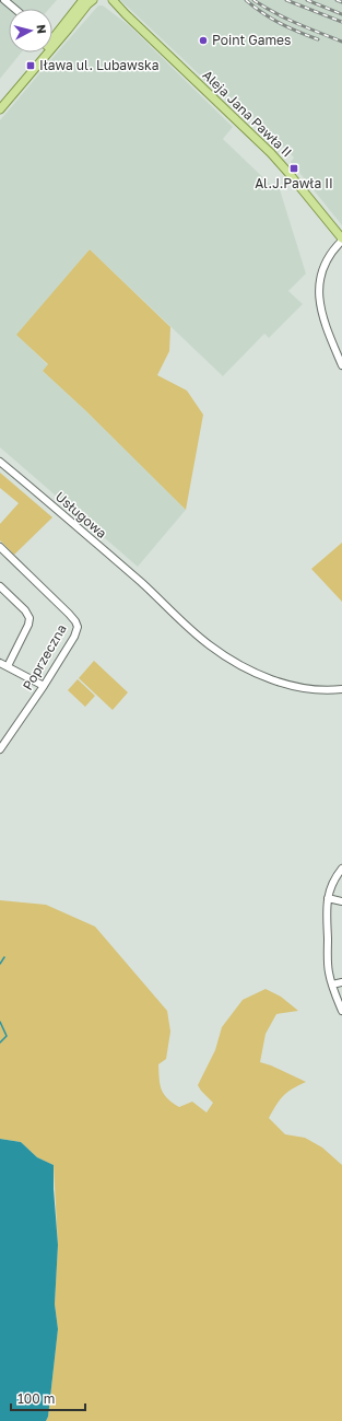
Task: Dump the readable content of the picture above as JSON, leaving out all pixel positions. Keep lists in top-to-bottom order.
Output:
{
  "streets": {
    "main road": ["Aleja Jana Pawła II"],
    "street": ["Usługowa", "Poprzeczna"]
  },
  "places": {
    "other": ["Point Games"],
    "transit": ["Iława ul. Lubawska", "Al.J.Pawła II"]
  },
  "scale_bar": "100 m",
  "north": "right"
}
